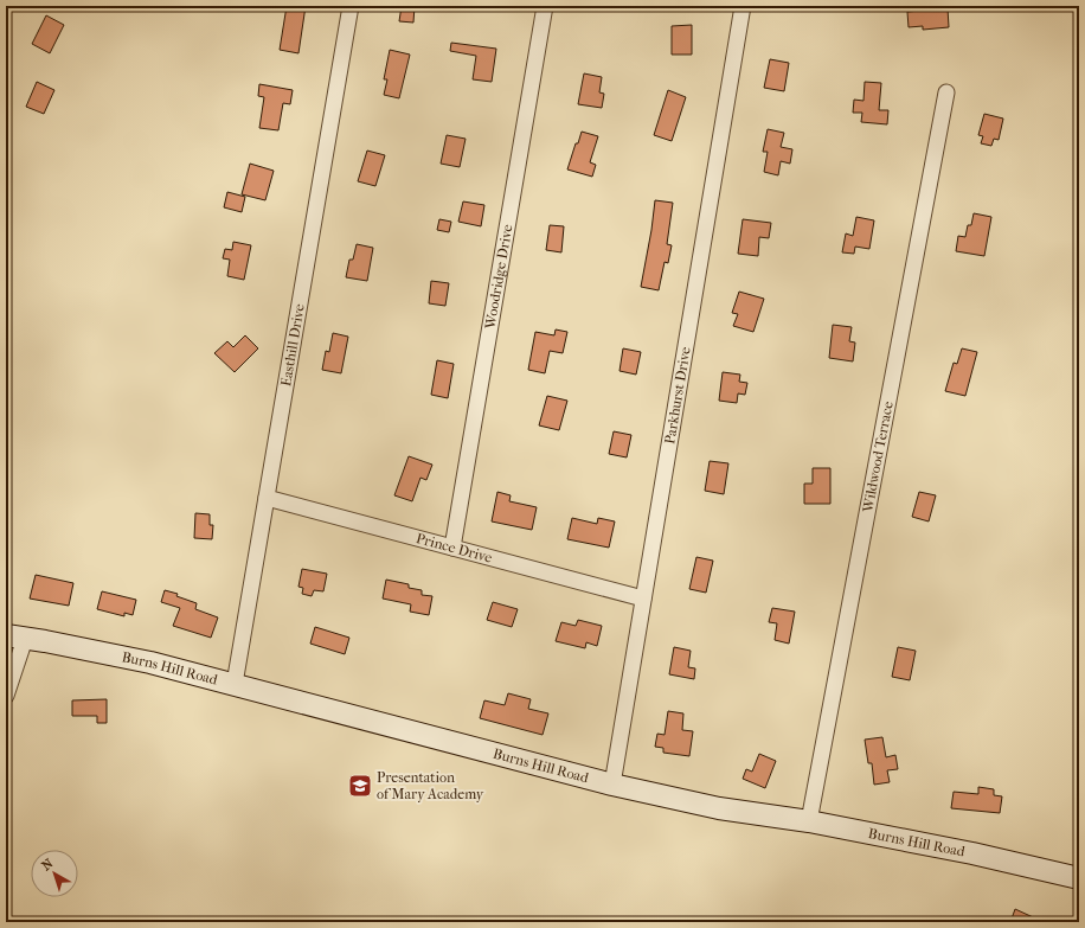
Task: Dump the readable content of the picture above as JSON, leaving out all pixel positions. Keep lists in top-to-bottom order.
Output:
{
  "streets": {
    "street": [
      "Woodridge Drive",
      "Easthill Drive",
      "Parkhurst Drive",
      "Wildwood Terrace",
      "Prince Drive",
      "Burns Hill Road"
    ]
  },
  "crossings": [
    ["Woodridge Drive", "Prince Drive"],
    ["Easthill Drive", "Prince Drive"],
    ["Easthill Drive", "Burns Hill Road"],
    ["Parkhurst Drive", "Prince Drive"],
    ["Parkhurst Drive", "Burns Hill Road"],
    ["Wildwood Terrace", "Burns Hill Road"]
  ],
  "places": {
    "school or university": ["Presentation of Mary Academy"]
  },
  "north": "top left"
}
